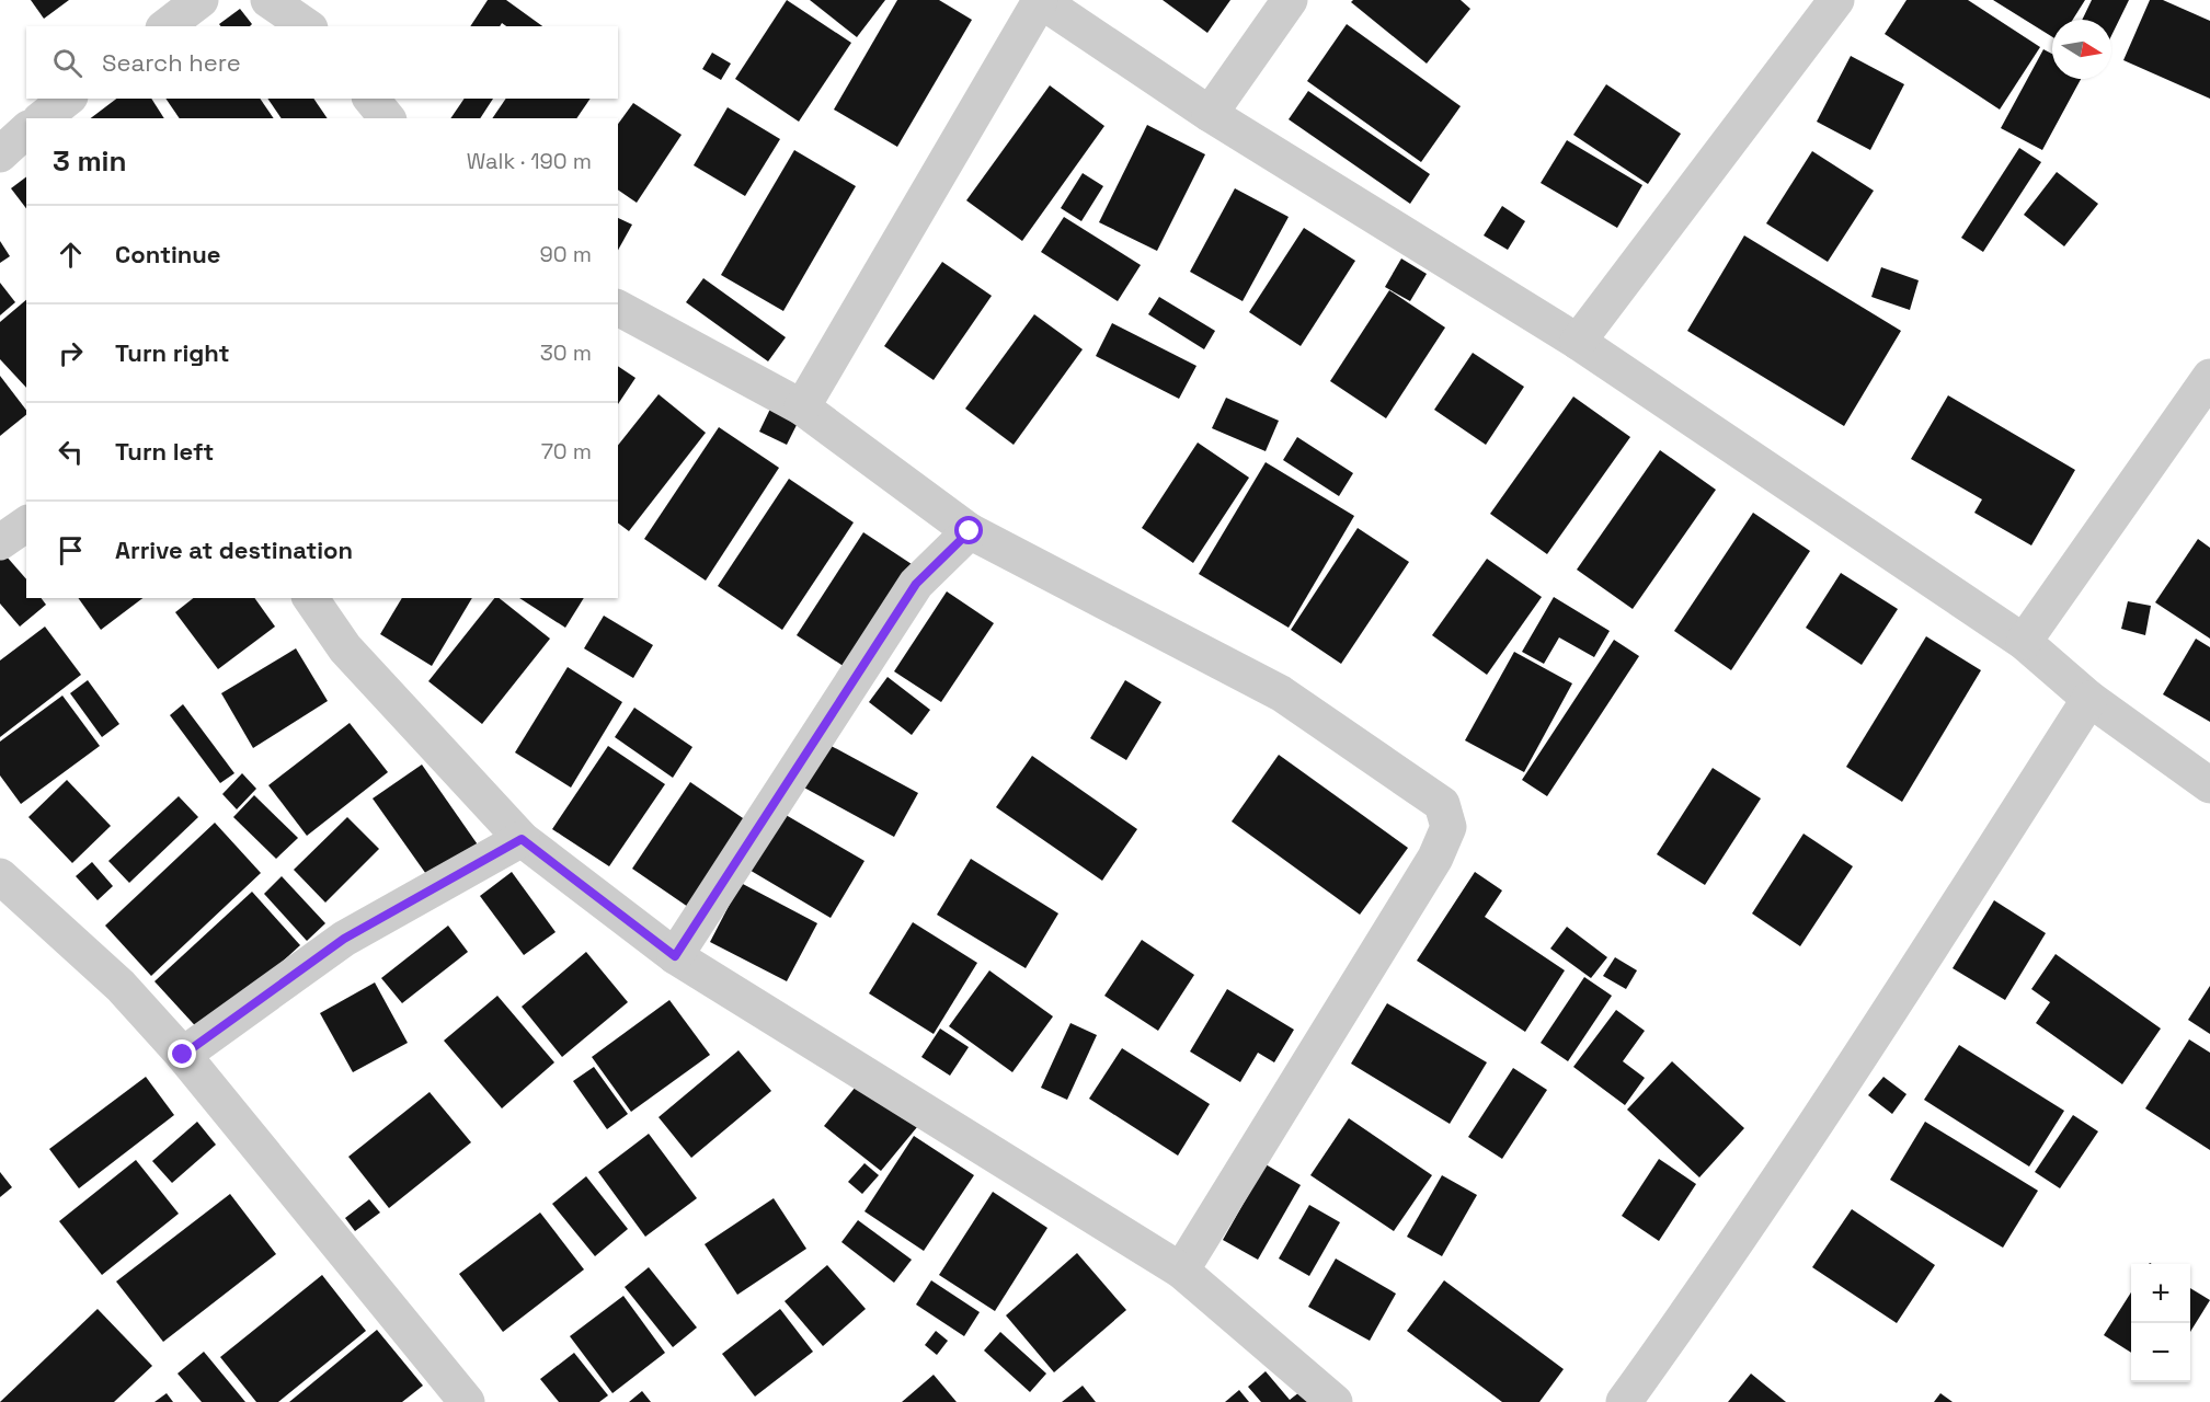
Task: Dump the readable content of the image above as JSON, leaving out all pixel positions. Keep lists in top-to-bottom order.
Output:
{
  "north": "right",
  "page": {
    "search": "Search here",
    "heading": ["3 min", "Walk · 190 m"],
    "list": [
      ["Continue", "90 m"],
      ["Turn right", "30 m"],
      ["Turn left", "70 m"],
      "Arrive at destination"
    ],
    "map_buttons": ["+", "−"]
  }
}
